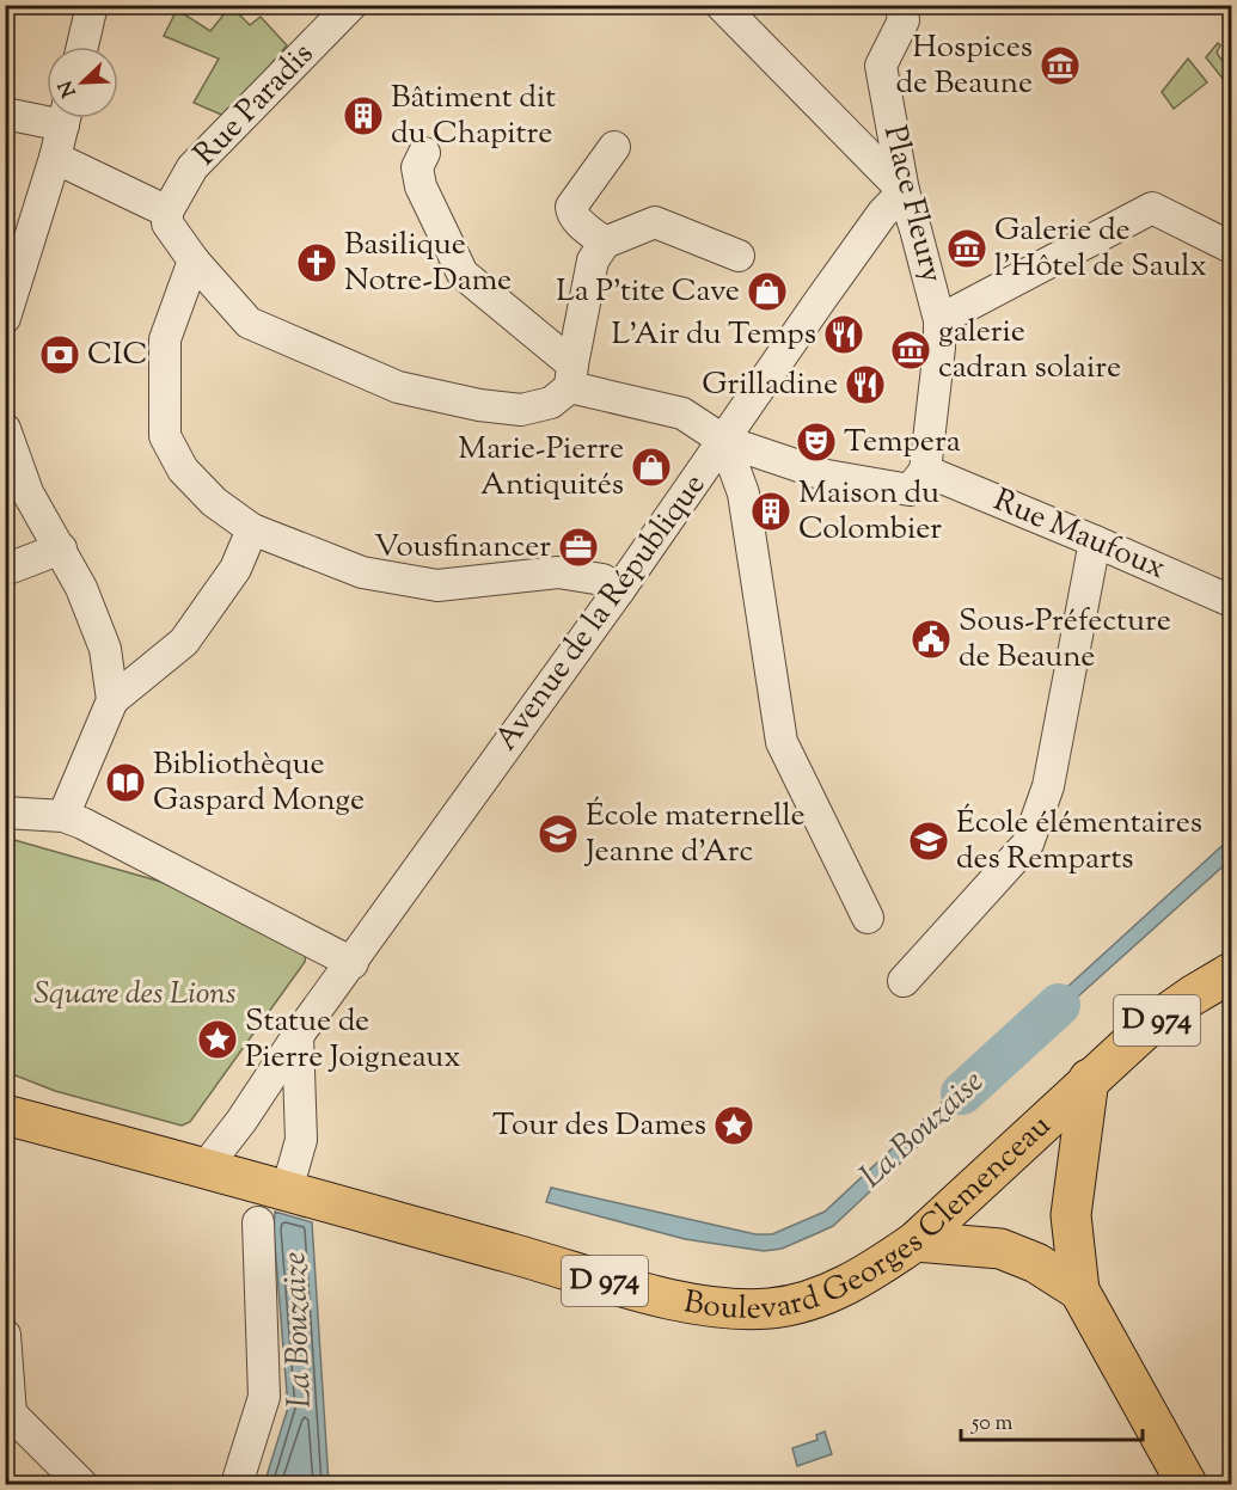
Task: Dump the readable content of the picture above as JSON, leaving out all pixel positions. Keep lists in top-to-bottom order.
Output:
{
  "streets": {
    "main road": ["D 974", "Boulevard Georges Clemenceau"],
    "street": [
      "Rue Paradis",
      "Place Fleury",
      "Rue Maufoux",
      "Avenue de la République"
    ]
  },
  "crossings": [
    ["Place Fleury", "Rue Maufoux"],
    ["Place Fleury", "Avenue de la République"],
    ["Avenue de la République", "D 974"],
    ["Avenue de la République", "Boulevard Georges Clemenceau"],
    ["D 974", "Boulevard Georges Clemenceau"]
  ],
  "water": ["La Bouzaise", "La Bouzaize"],
  "parks": ["Square des Lions"],
  "places": {
    "museum": ["Hospices de Beaune", "Galerie de l'Hôtel de Saulx", "galerie cadran solaire"],
    "building": ["Bâtiment dit du Chapitre", "Maison du Colombier"],
    "church": ["Basilique Notre-Dame"],
    "shop": ["La P'tite Cave", "Marie-Pierre Antiquités"],
    "restaurant": ["L'Air du Temps", "Grilladine"],
    "bank": ["CIC"],
    "theatre": ["Tempera"],
    "office": ["Vousfinancer"],
    "public building": ["Sous-Préfecture de Beaune"],
    "library": ["Bibliothèque Gaspard Monge"],
    "school or university": ["École maternelle Jeanne d'Arc", "École élémentaires des Remparts"],
    "place": ["Statue de Pierre Joigneaux", "Tour des Dames"]
  },
  "scale_bar": "50 m",
  "north": "bottom left"
}
